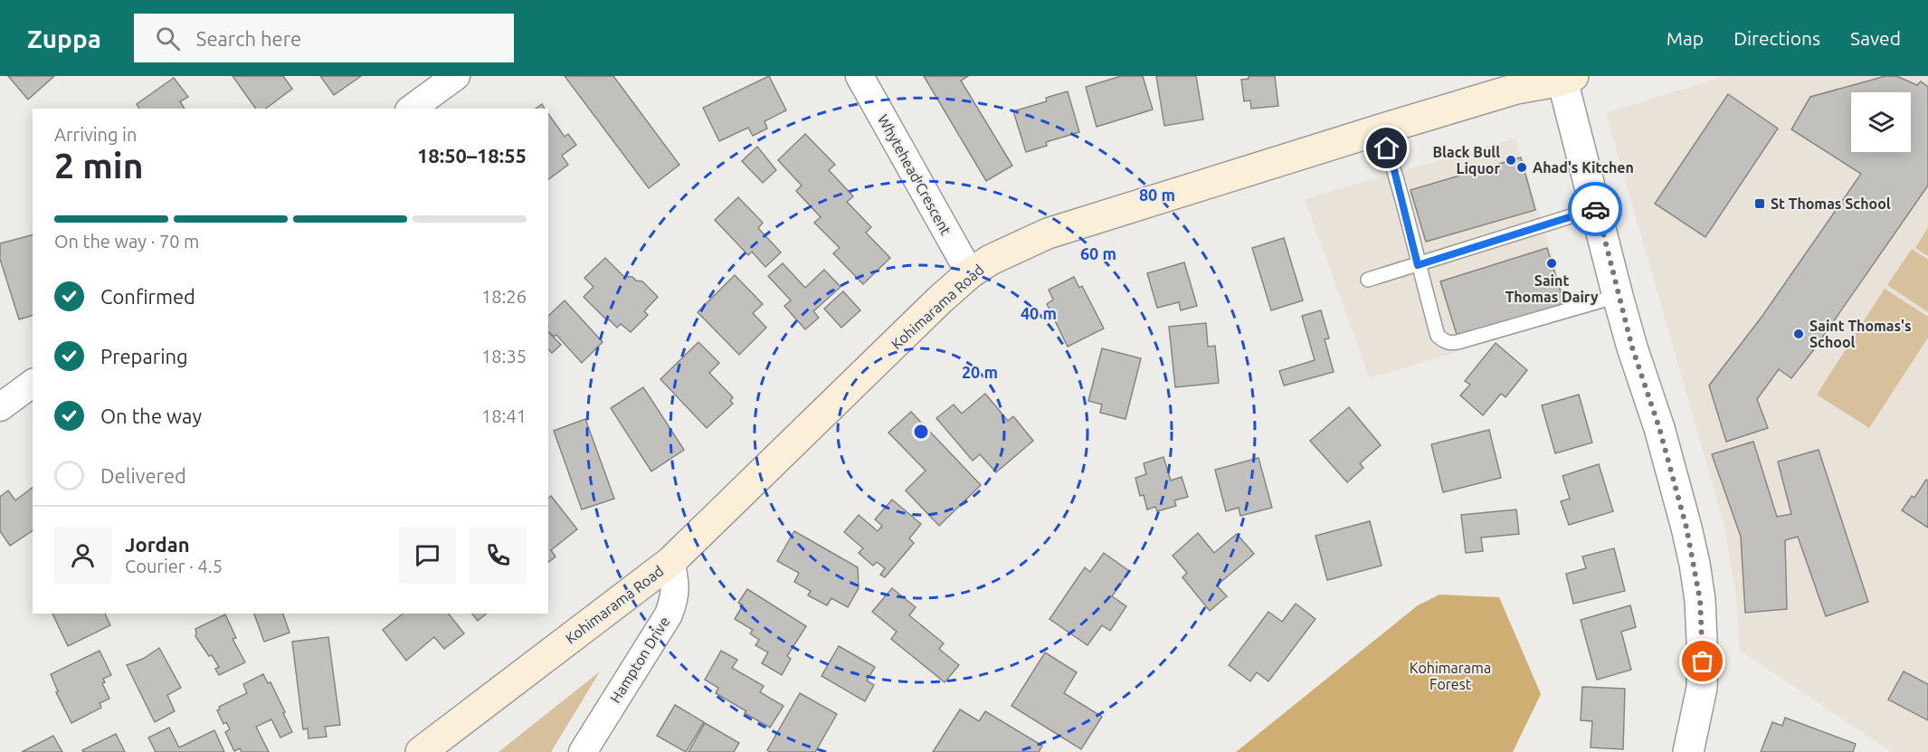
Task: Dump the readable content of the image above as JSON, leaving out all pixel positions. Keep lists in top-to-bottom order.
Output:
{
  "streets": {
    "main road": ["Kohimarama Road"],
    "street": ["Whytehead Crescent", "Hampton Drive"]
  },
  "crossings": [
    ["Whytehead Crescent", "Kohimarama Road"],
    ["Kohimarama Road", "Hampton Drive"]
  ],
  "parks": ["Kohimarama Forest"],
  "places": {
    "other": [
      "Black Bull Liquor",
      "Ahad's Kitchen",
      "Saint Thomas Dairy",
      "Saint Thomas's School"
    ],
    "transit": ["St Thomas School"]
  },
  "page": {
    "header": "Zuppa",
    "search": "Search here",
    "nav": ["Map", "Directions", "Saved"],
    "heading": ["2 min", "Arriving in", "18:50–18:55"],
    "panel": ["Jordan", "Courier · 4.5"],
    "bar": "On the way · 70 m",
    "list": [
      ["Confirmed", "18:26"],
      ["Preparing", "18:35"],
      ["On the way", "18:41"],
      "Delivered"
    ]
  },
  "rings": [
    "80 m",
    "60 m",
    "40 m",
    "20 m"
  ]
}
